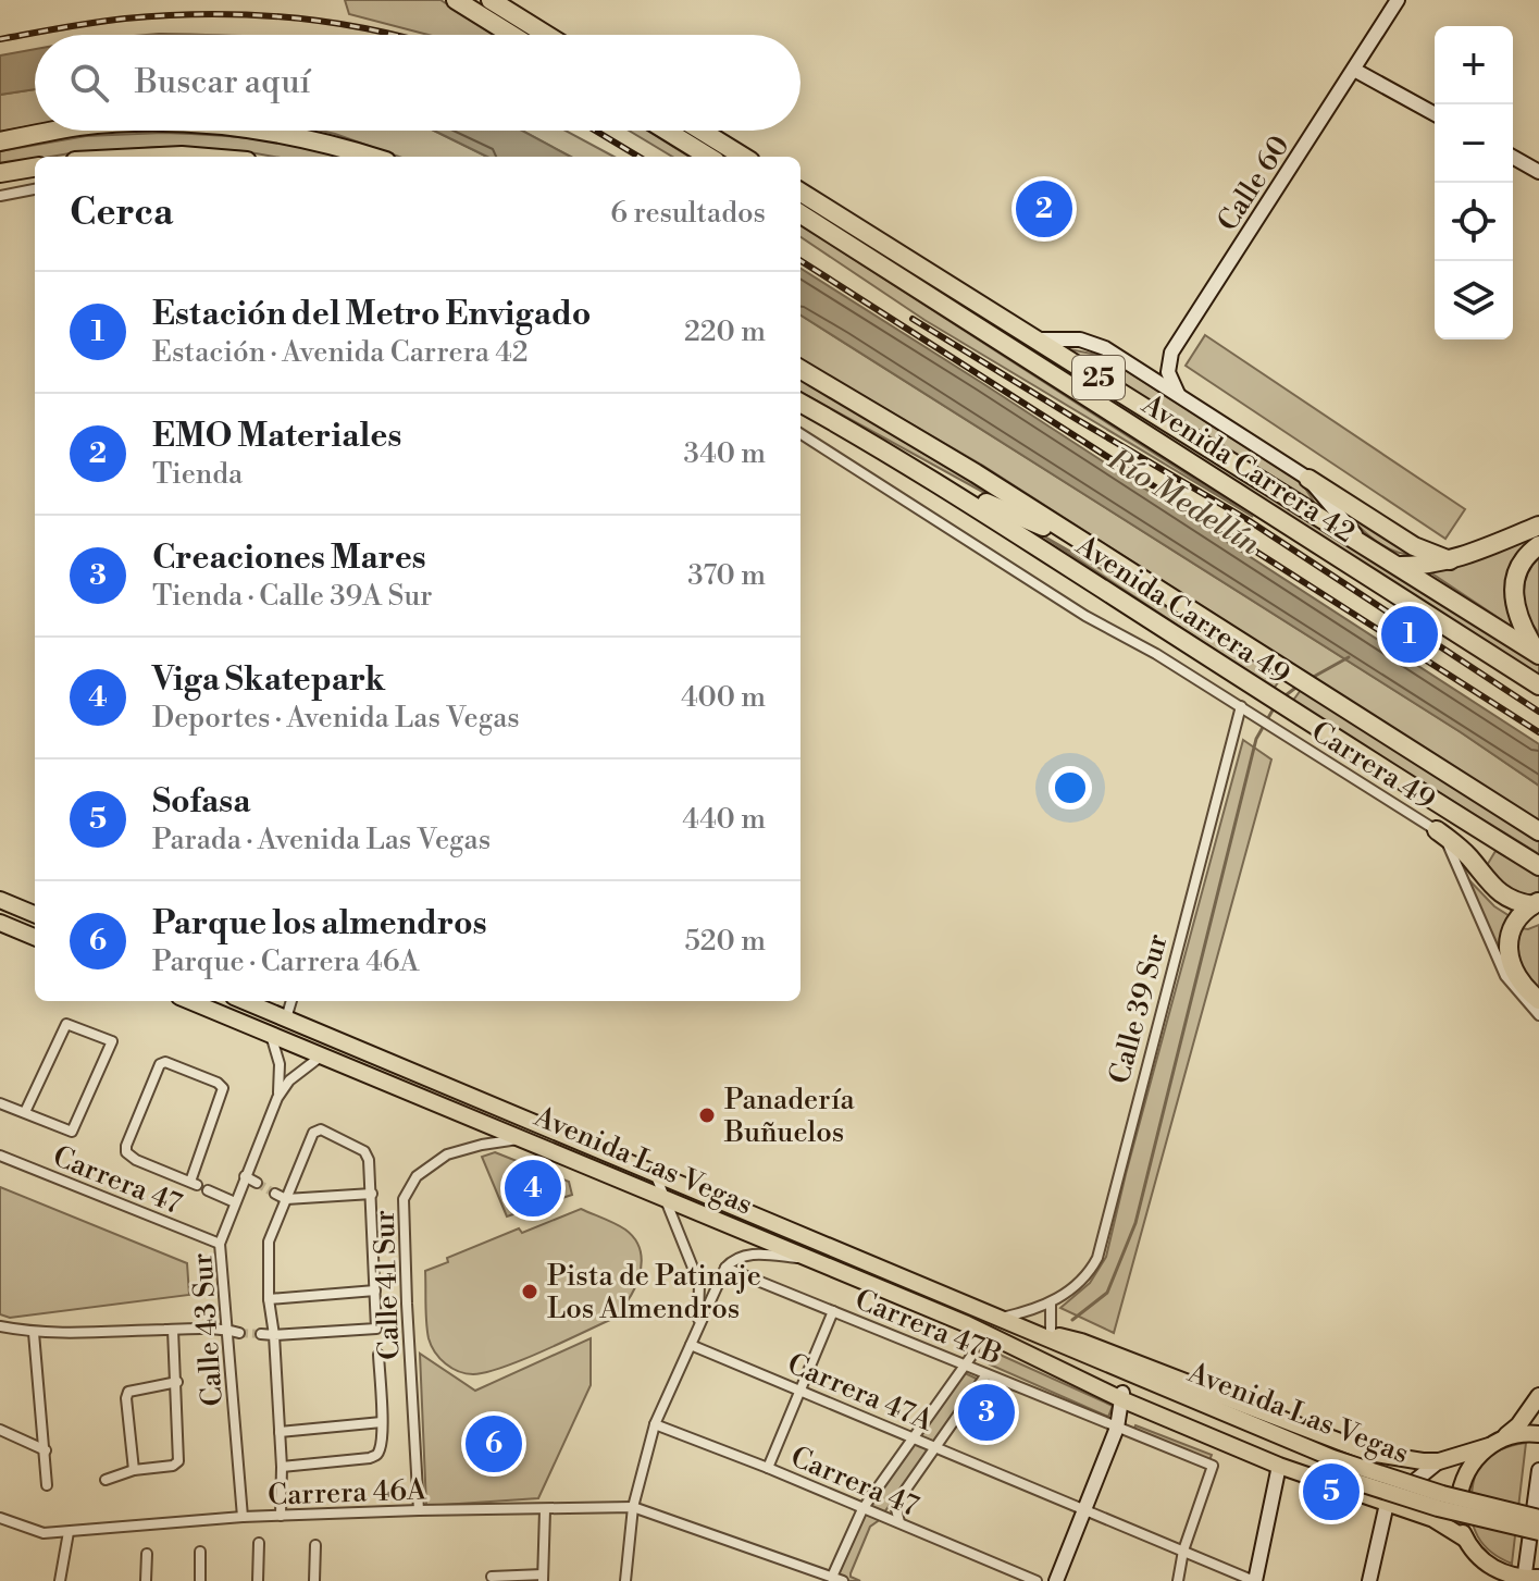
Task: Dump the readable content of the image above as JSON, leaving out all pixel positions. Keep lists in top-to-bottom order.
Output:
{
  "streets": {
    "highway": ["25", "Avenida Carrera 42", "Avenida Carrera 49"],
    "main road": ["Avenida Las Vegas"],
    "street": [
      "Calle 60",
      "Carrera 49",
      "Calle 39 Sur",
      "Carrera 47",
      "Calle 41 Sur",
      "Carrera 47B",
      "Calle 43 Sur",
      "Carrera 47A",
      "Carrera 46A"
    ]
  },
  "crossings": [
    ["Calle 60", "Avenida Carrera 42"],
    ["Carrera 49", "Calle 39 Sur"],
    ["Calle 39 Sur", "Avenida Las Vegas"],
    ["Avenida Las Vegas", "Calle 41 Sur"],
    ["Carrera 47", "Calle 43 Sur"],
    ["Calle 41 Sur", "Carrera 46A"],
    ["Carrera 47B", "Carrera 47A"],
    ["Calle 43 Sur", "Carrera 46A"]
  ],
  "water": ["Río Medellín"],
  "places": ["Panadería Buñuelos", "Pista de Patinaje Los Almendros"],
  "page": {
    "map_buttons": ["+", "−"],
    "search": "Buscar aquí",
    "heading": ["Cerca", "6 resultados"],
    "pins": [
      "2",
      "1",
      "4",
      "3",
      "6",
      "5"
    ],
    "list": [
      {
        "mark": "1",
        "name": "Estación del Metro Envigado",
        "note": "Estación · Avenida Carrera 42",
        "value": "220 m"
      },
      {
        "mark": "2",
        "name": "EMO Materiales",
        "note": "Tienda",
        "value": "340 m"
      },
      {
        "mark": "3",
        "name": "Creaciones Mares",
        "note": "Tienda · Calle 39A Sur",
        "value": "370 m"
      },
      {
        "mark": "4",
        "name": "Viga Skatepark",
        "note": "Deportes · Avenida Las Vegas",
        "value": "400 m"
      },
      {
        "mark": "5",
        "name": "Sofasa",
        "note": "Parada · Avenida Las Vegas",
        "value": "440 m"
      },
      {
        "mark": "6",
        "name": "Parque los almendros",
        "note": "Parque · Carrera 46A",
        "value": "520 m"
      }
    ]
  }
}
